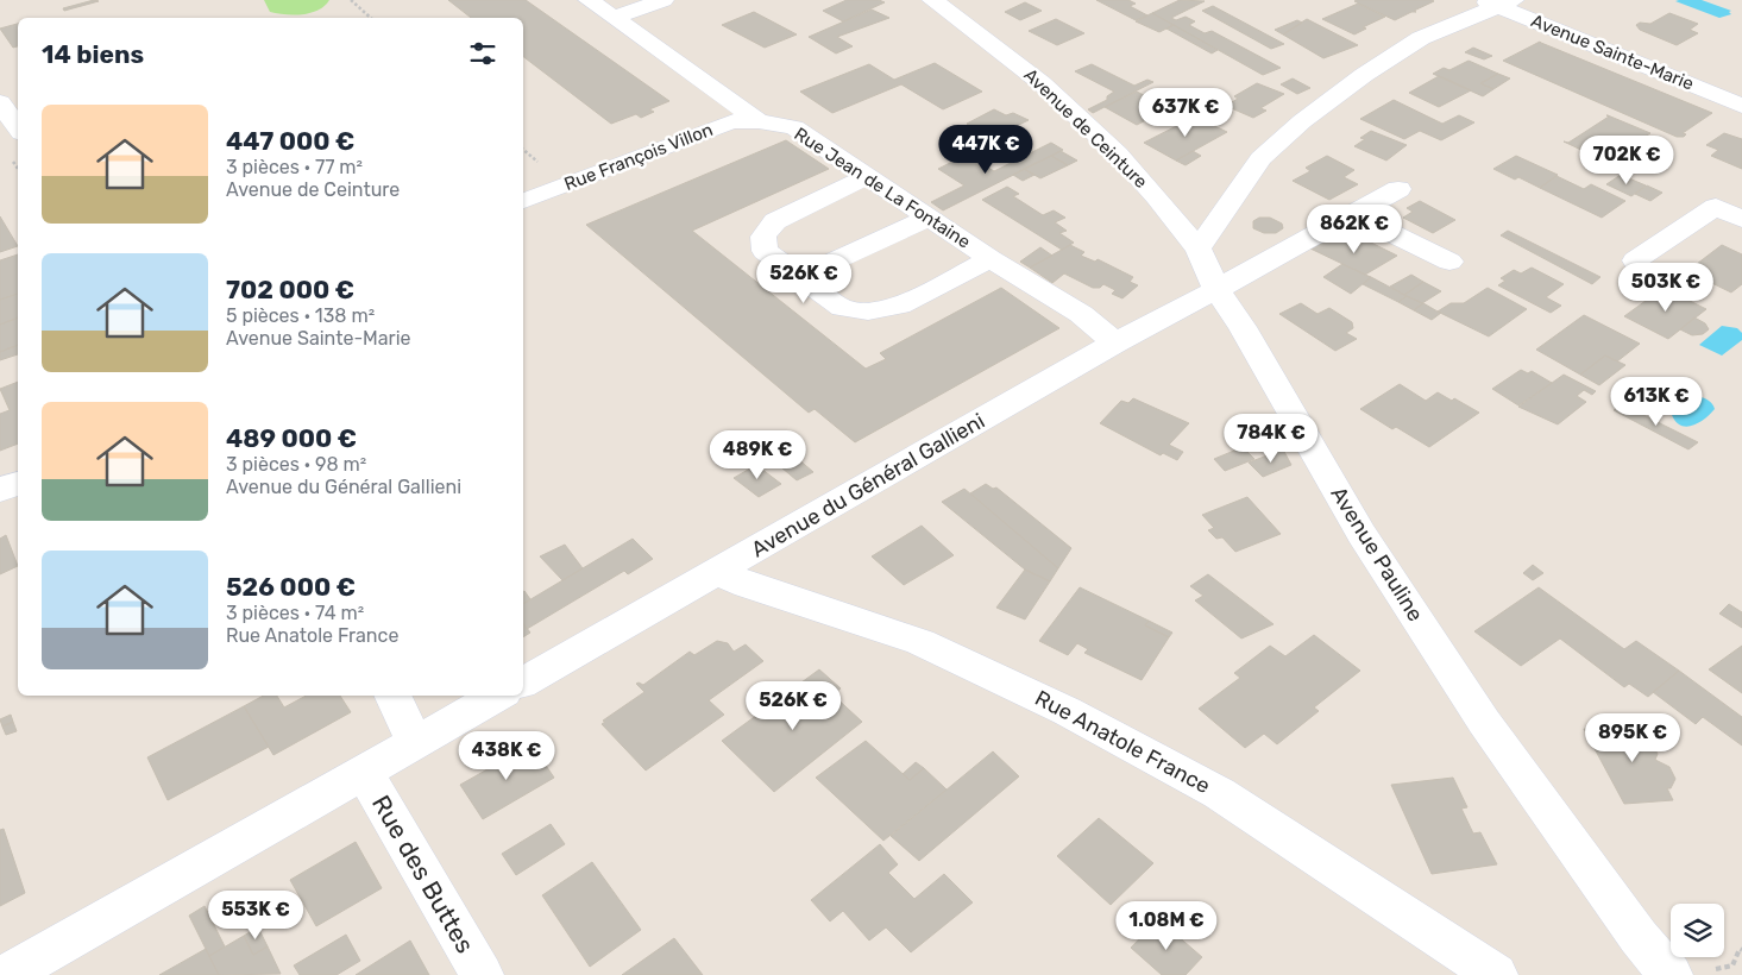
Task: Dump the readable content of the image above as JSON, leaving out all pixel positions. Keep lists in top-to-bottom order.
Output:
{
  "streets": {
    "street": [
      "Avenue Sainte-Marie",
      "Avenue de Ceinture",
      "Rue François Villon",
      "Rue Jean de La Fontaine",
      "Avenue du Général Gallieni",
      "Avenue Pauline",
      "Rue Anatole France",
      "Rue des Buttes"
    ]
  },
  "crossings": [
    ["Avenue de Ceinture", "Avenue Pauline"],
    ["Rue François Villon", "Rue Jean de La Fontaine"],
    ["Rue Jean de La Fontaine", "Avenue du Général Gallieni"],
    ["Avenue du Général Gallieni", "Avenue Pauline"],
    ["Avenue du Général Gallieni", "Rue Anatole France"]
  ],
  "page": {
    "heading": "14 biens",
    "price": [
      "637K €",
      "447K €",
      "702K €",
      "862K €",
      "526K €",
      "503K €",
      "613K €",
      "784K €",
      "489K €",
      "526K €",
      "895K €",
      "438K €",
      "553K €",
      "1.08M €"
    ],
    "list": [
      {
        "name": "447 000 €",
        "note": "3 pièces · 77 m² · Avenue de Ceinture"
      },
      {
        "name": "702 000 €",
        "note": "5 pièces · 138 m² · Avenue Sainte-Marie"
      },
      {
        "name": "489 000 €",
        "note": "3 pièces · 98 m² · Avenue du Général Gallieni"
      },
      {
        "name": "526 000 €",
        "note": "3 pièces · 74 m² · Rue Anatole France"
      }
    ]
  }
}
